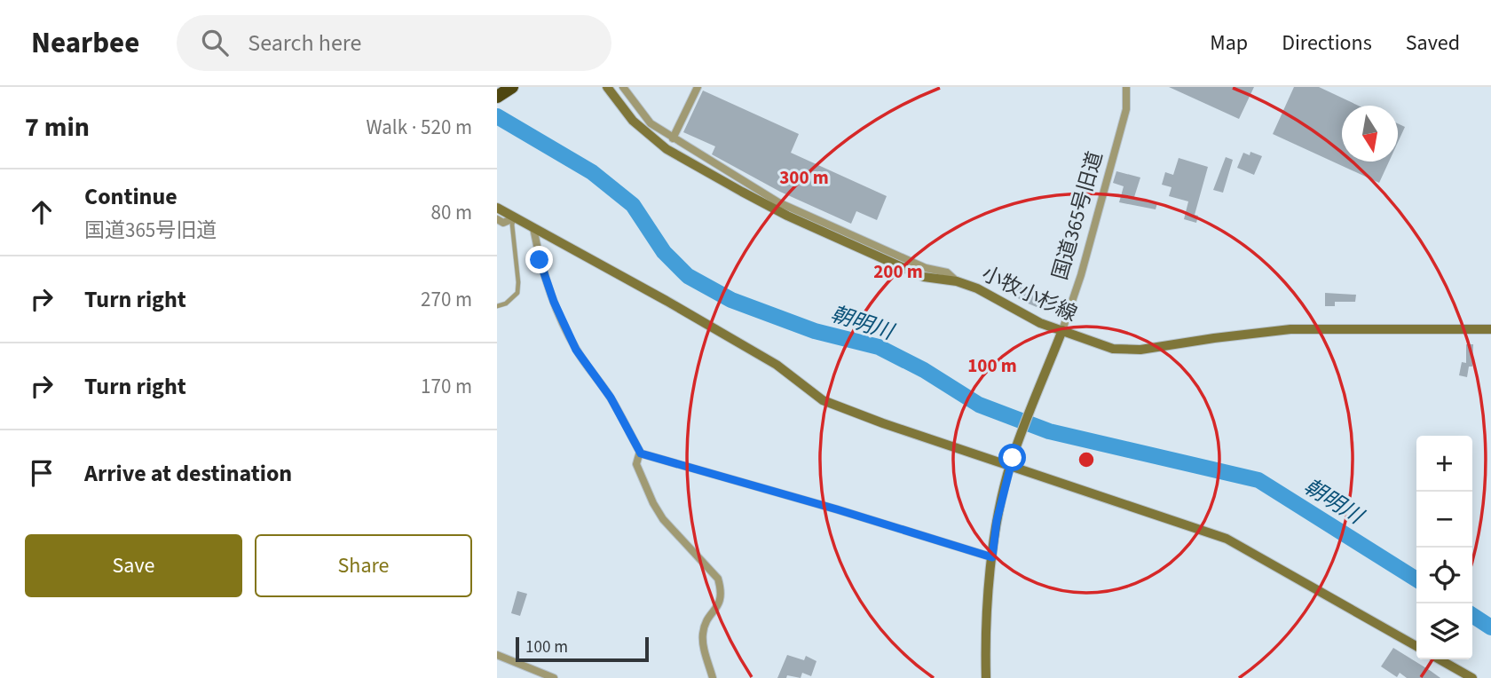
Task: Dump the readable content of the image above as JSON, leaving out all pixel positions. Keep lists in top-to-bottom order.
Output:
{
  "streets": {
    "street": ["国道365号旧道", "小牧小杉線"]
  },
  "crossings": [
    ["国道365号旧道", "小牧小杉線"]
  ],
  "water": ["朝明川"],
  "scale_bar": "100 m",
  "north": "bottom",
  "page": {
    "header": "Nearbee",
    "search": "Search here",
    "nav": ["Map", "Directions", "Saved"],
    "heading": ["7 min", "Walk · 520 m"],
    "list": [
      ["Continue", "国道365号旧道", "80 m"],
      ["Turn right", "270 m"],
      ["Turn right", "170 m"],
      "Arrive at destination"
    ],
    "map_buttons": ["+", "−"],
    "buttons": ["Save", "Share"],
    "scale": "100 m"
  },
  "rings": ["300 m", "200 m", "100 m"]
}
